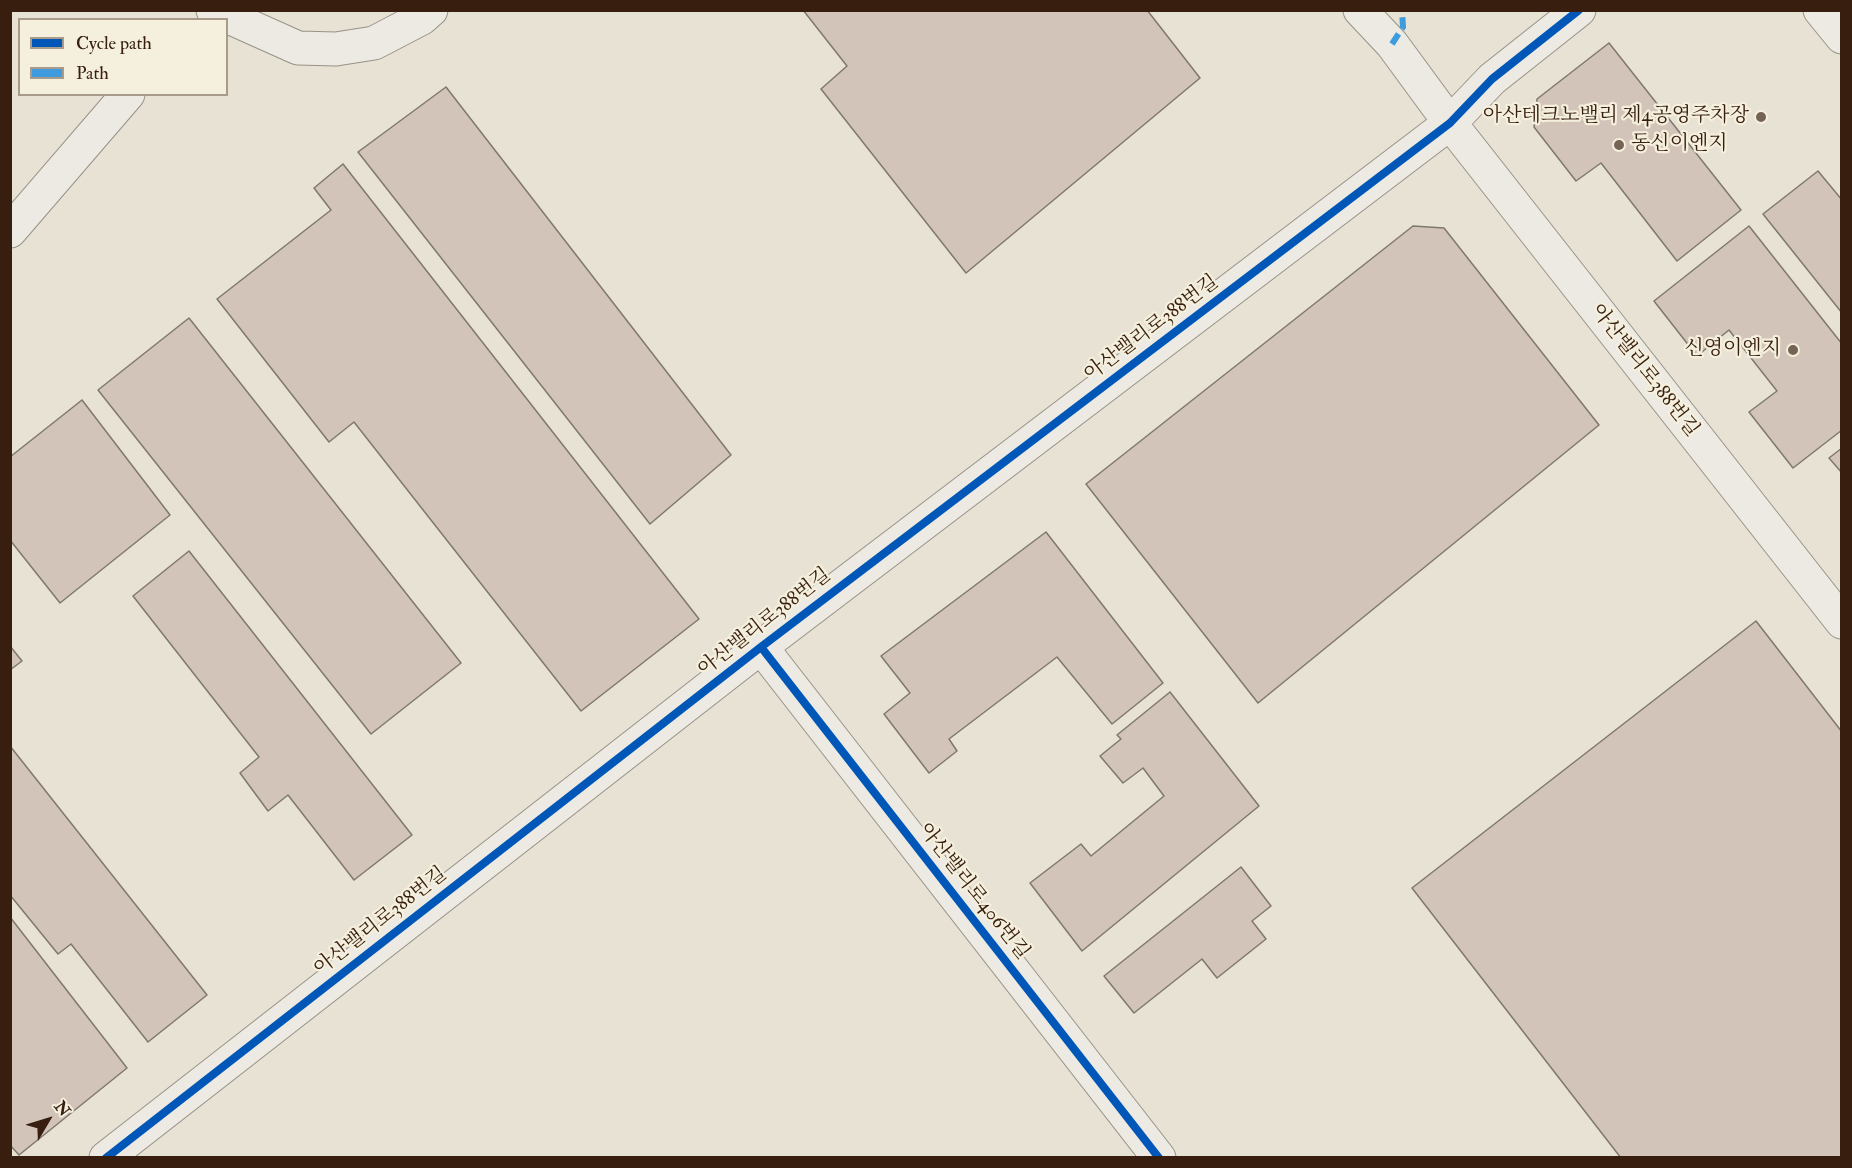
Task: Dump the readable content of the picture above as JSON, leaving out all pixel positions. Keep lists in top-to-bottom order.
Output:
{
  "streets": {
    "street": ["아산밸리로388번길", "아산밸리로406번길"]
  },
  "crossings": [
    ["아산밸리로388번길", "아산밸리로406번길"]
  ],
  "places": ["아산테크노밸리 제4공영주차장", "동신이엔지", "신영이엔지"],
  "legend": ["Cycle path", "Path"],
  "north": "top right"
}
